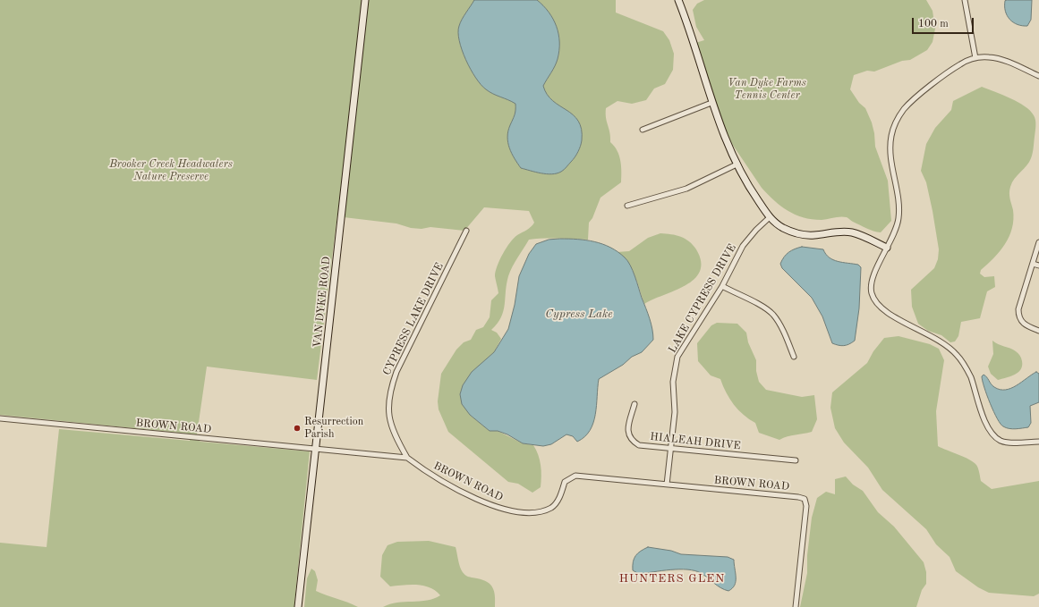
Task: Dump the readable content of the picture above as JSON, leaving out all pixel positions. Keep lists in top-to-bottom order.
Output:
{
  "streets": {
    "main road": ["VAN DYKE ROAD"],
    "street": [
      "LAKE CYPRESS DRIVE",
      "CYPRESS LAKE DRIVE",
      "BROWN ROAD",
      "HIALEAH DRIVE"
    ]
  },
  "crossings": [
    ["LAKE CYPRESS DRIVE", "BROWN ROAD"],
    ["LAKE CYPRESS DRIVE", "HIALEAH DRIVE"],
    ["VAN DYKE ROAD", "BROWN ROAD"],
    ["CYPRESS LAKE DRIVE", "BROWN ROAD"]
  ],
  "districts": ["HUNTERS GLEN"],
  "water": ["Cypress Lake"],
  "parks": ["Van Dyke Farms Tennis Center", "Brooker Creek Headwaters Nature Preserve"],
  "places": ["Resurrection Parish"],
  "scale_bar": "100 m"
}
